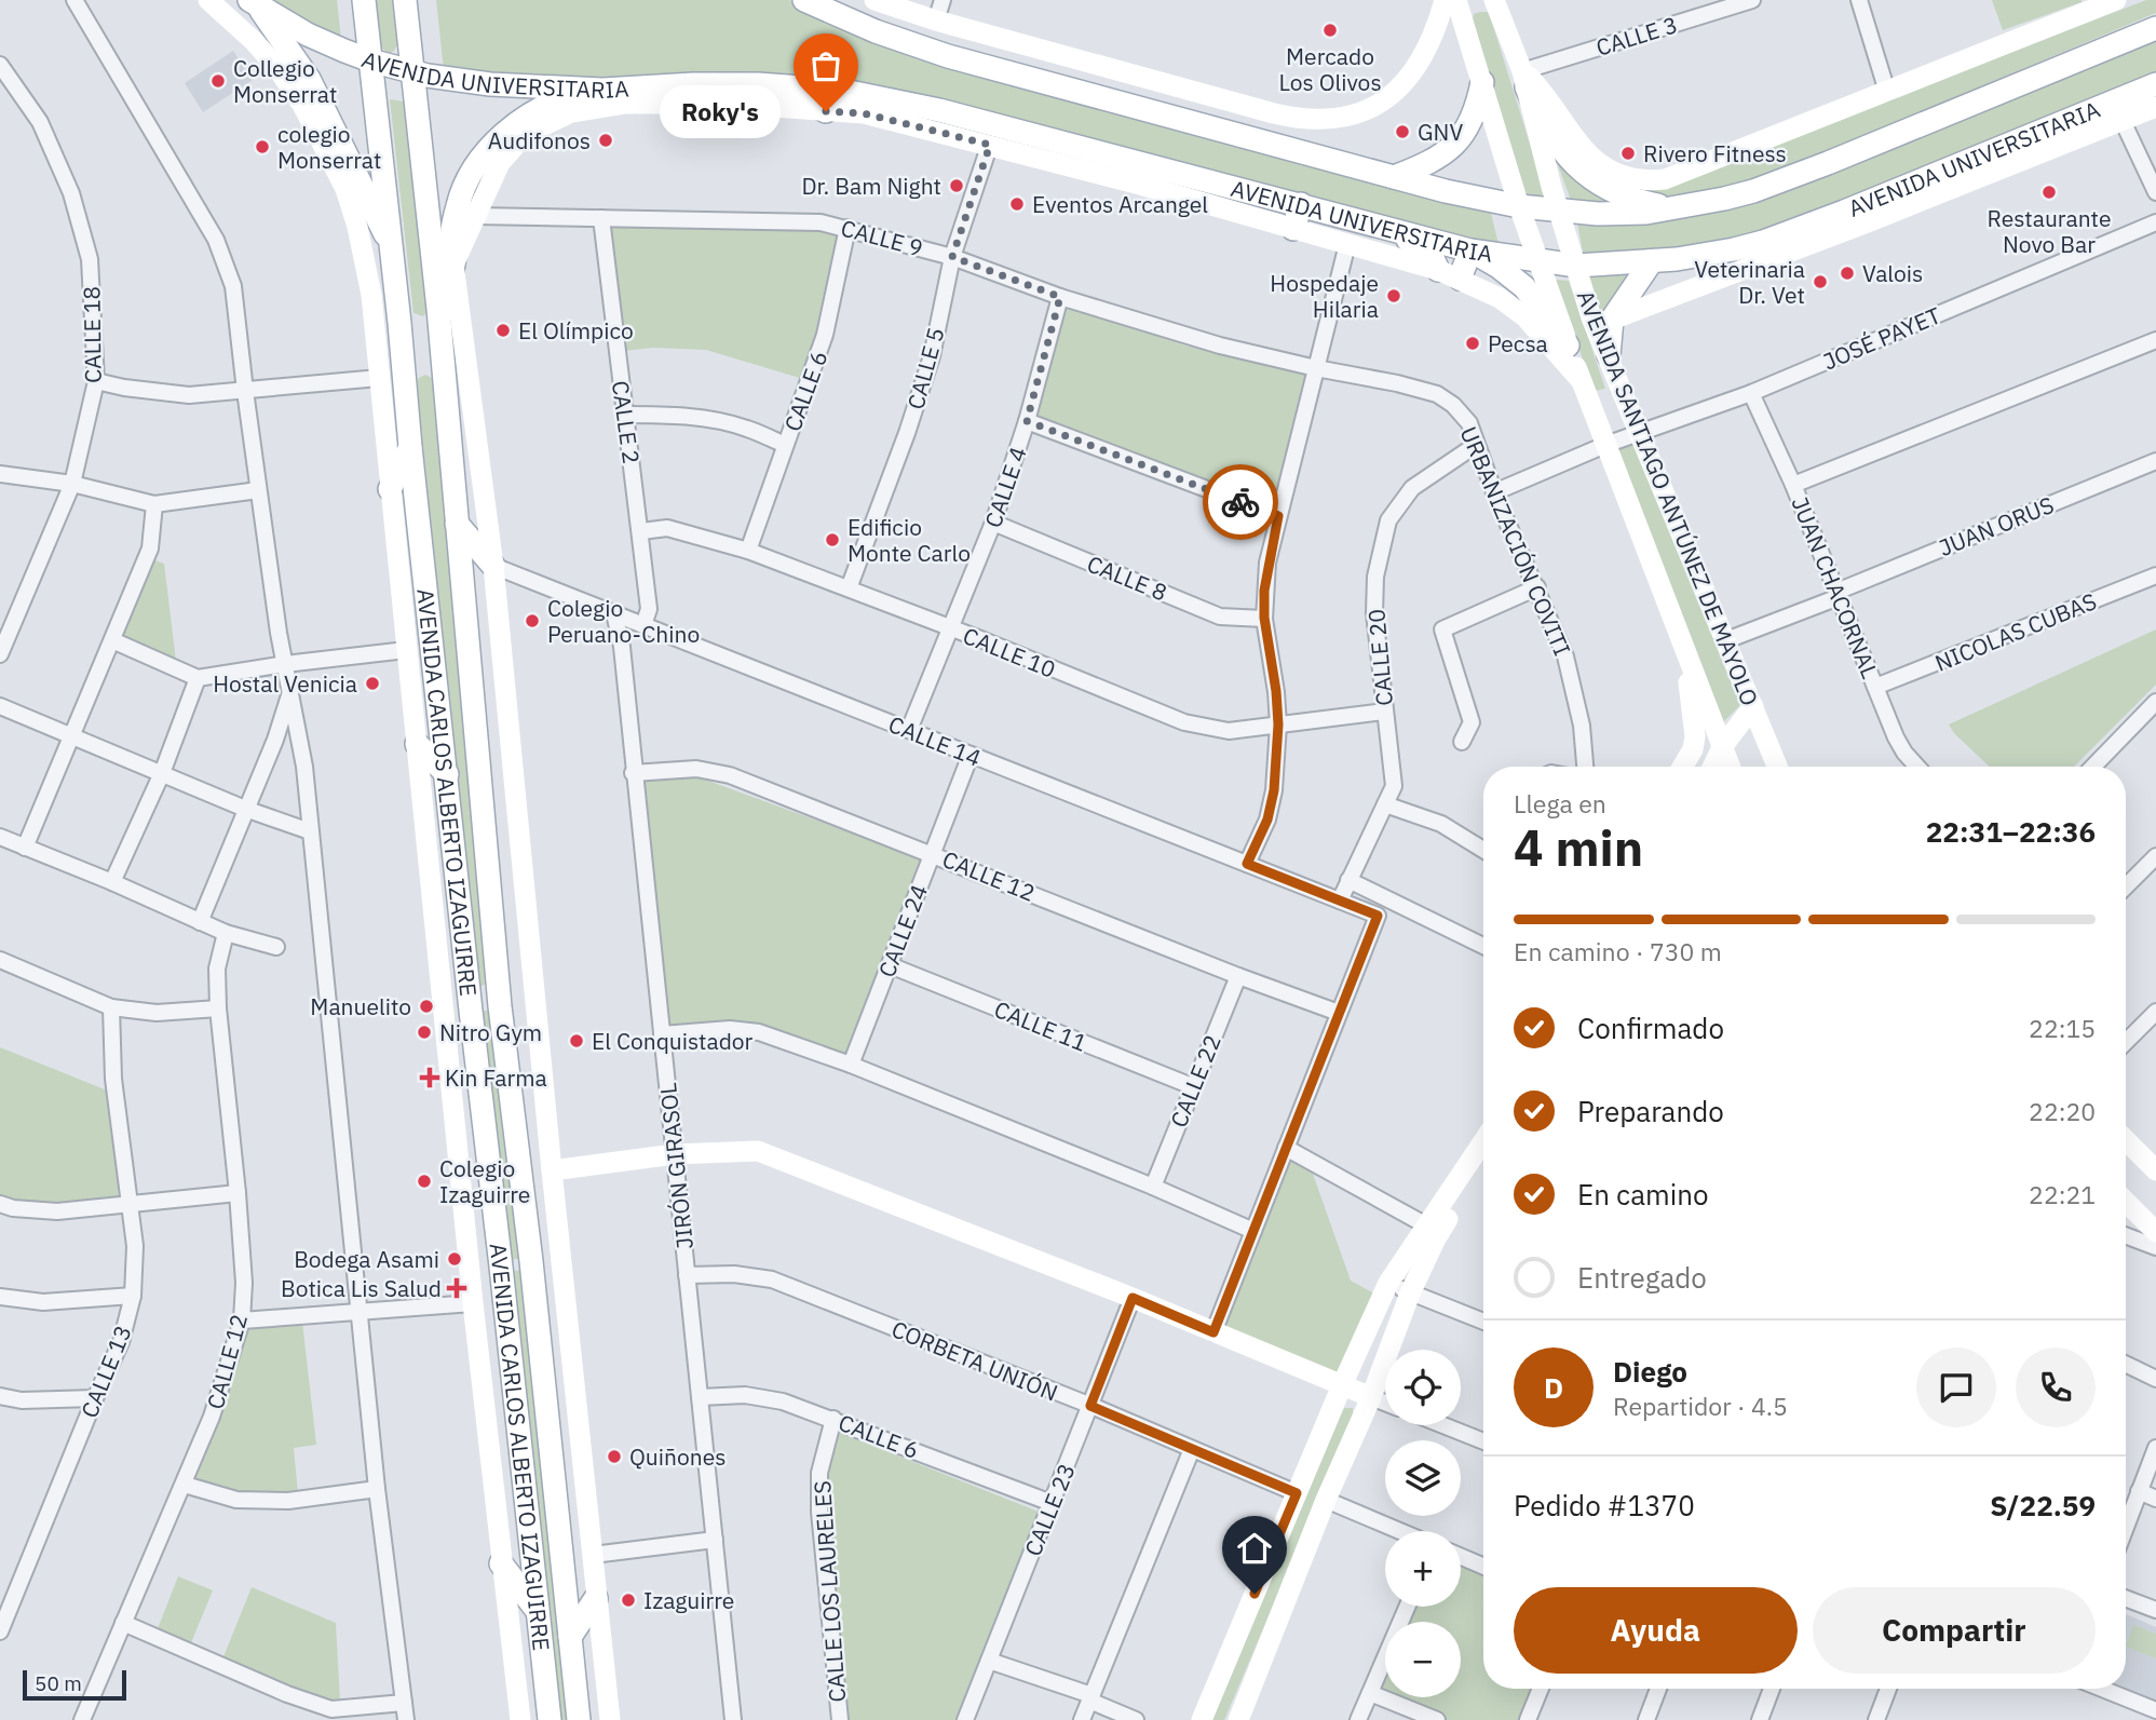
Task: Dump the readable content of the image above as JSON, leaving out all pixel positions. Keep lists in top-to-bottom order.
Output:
{
  "streets": {
    "main road": ["AVENIDA UNIVERSITARIA", "AVENIDA CARLOS ALBERTO IZAGUIRRE"],
    "street": [
      "CALLE 3",
      "CALLE 9",
      "CALLE 18",
      "JOSÉ PAYET",
      "CALLE 5",
      "CALLE 6",
      "CALLE 2",
      "CALLE 4",
      "AVENIDA SANTIAGO ANTÚNEZ DE MAYOLO",
      "JUAN ORUS",
      "URBANIZACIÓN COVITI",
      "CALLE 8",
      "JUAN CHACORNAL",
      "NICOLAS CUBAS",
      "CALLE 10",
      "CALLE 20",
      "CALLE 14",
      "CALLE 12",
      "CALLE 24",
      "CALLE 11",
      "CALLE 22",
      "JIRÓN GIRASOL",
      "CORBETA UNIÓN",
      "CALLE 13",
      "CALLE 23",
      "CALLE LOS LAURELES"
    ]
  },
  "crossings": [
    ["CALLE 3", "AVENIDA SANTIAGO ANTÚNEZ DE MAYOLO"],
    ["AVENIDA UNIVERSITARIA", "CALLE 9"],
    ["AVENIDA UNIVERSITARIA", "CALLE 5"],
    ["AVENIDA UNIVERSITARIA", "AVENIDA SANTIAGO ANTÚNEZ DE MAYOLO"],
    ["AVENIDA UNIVERSITARIA", "AVENIDA CARLOS ALBERTO IZAGUIRRE"],
    ["CALLE 9", "CALLE 5"],
    ["CALLE 9", "CALLE 6"],
    ["CALLE 9", "CALLE 2"],
    ["CALLE 9", "CALLE 4"],
    ["CALLE 9", "URBANIZACIÓN COVITI"],
    ["JOSÉ PAYET", "AVENIDA SANTIAGO ANTÚNEZ DE MAYOLO"],
    ["JOSÉ PAYET", "URBANIZACIÓN COVITI"],
    ["JOSÉ PAYET", "JUAN CHACORNAL"],
    ["CALLE 5", "CALLE 10"],
    ["CALLE 6", "CALLE 10"],
    ["CALLE 6", "JIRÓN GIRASOL"],
    ["CALLE 6", "CALLE 23"],
    ["CALLE 6", "CALLE LOS LAURELES"],
    ["CALLE 2", "CALLE 10"],
    ["CALLE 2", "CALLE 14"],
    ["CALLE 4", "CALLE 8"],
    ["CALLE 4", "CALLE 10"],
    ["AVENIDA SANTIAGO ANTÚNEZ DE MAYOLO", "JUAN ORUS"],
    ["JUAN ORUS", "JUAN CHACORNAL"],
    ["URBANIZACIÓN COVITI", "CALLE 20"],
    ["JUAN CHACORNAL", "NICOLAS CUBAS"],
    ["CALLE 10", "CALLE 20"],
    ["CALLE 20", "CALLE 14"],
    ["CALLE 14", "CALLE 12"],
    ["CALLE 14", "CALLE 24"],
    ["CALLE 14", "JIRÓN GIRASOL"],
    ["CALLE 12", "CALLE 24"],
    ["CALLE 12", "CALLE 22"],
    ["CALLE 12", "JIRÓN GIRASOL"],
    ["CALLE 24", "CALLE 11"],
    ["CALLE 11", "CALLE 22"],
    ["JIRÓN GIRASOL", "CORBETA UNIÓN"],
    ["CORBETA UNIÓN", "CALLE 23"]
  ],
  "places": {
    "other": [
      "Mercado Los Olivos",
      "Collegio Monserrat",
      "Roky's",
      "GNV",
      "Audifonos",
      "colegio Monserrat",
      "Rivero Fitness",
      "Dr. Bam Night",
      "Restaurante Novo Bar",
      "Eventos Arcangel",
      "Valois",
      "Veterinaria Dr. Vet",
      "Hospedaje Hilaria",
      "El Olímpico",
      "Pecsa",
      "Edificio Monte Carlo",
      "Colegio Peruano-Chino",
      "Hostal Venicia",
      "Manuelito",
      "Nitro Gym",
      "El Conquistador",
      "Colegio Izaguirre",
      "Bodega Asami",
      "Quiñones",
      "Izaguirre"
    ],
    "health": ["Kin Farma", "Botica Lis Salud"]
  },
  "scale_bar": "50 m",
  "page": {
    "bubble": "Roky's",
    "heading": ["4 min", "Llega en", "22:31–22:36"],
    "panel": [
      "Diego",
      "Repartidor · 4.5",
      "Pedido #1370",
      "S/22.59"
    ],
    "bar": "En camino · 730 m",
    "list": [
      ["Confirmado", "22:15"],
      ["Preparando", "22:20"],
      ["En camino", "22:21"],
      "Entregado"
    ],
    "round": "D",
    "map_buttons": ["+", "−"],
    "buttons": ["Ayuda", "Compartir"],
    "scale": "50 m"
  }
}
